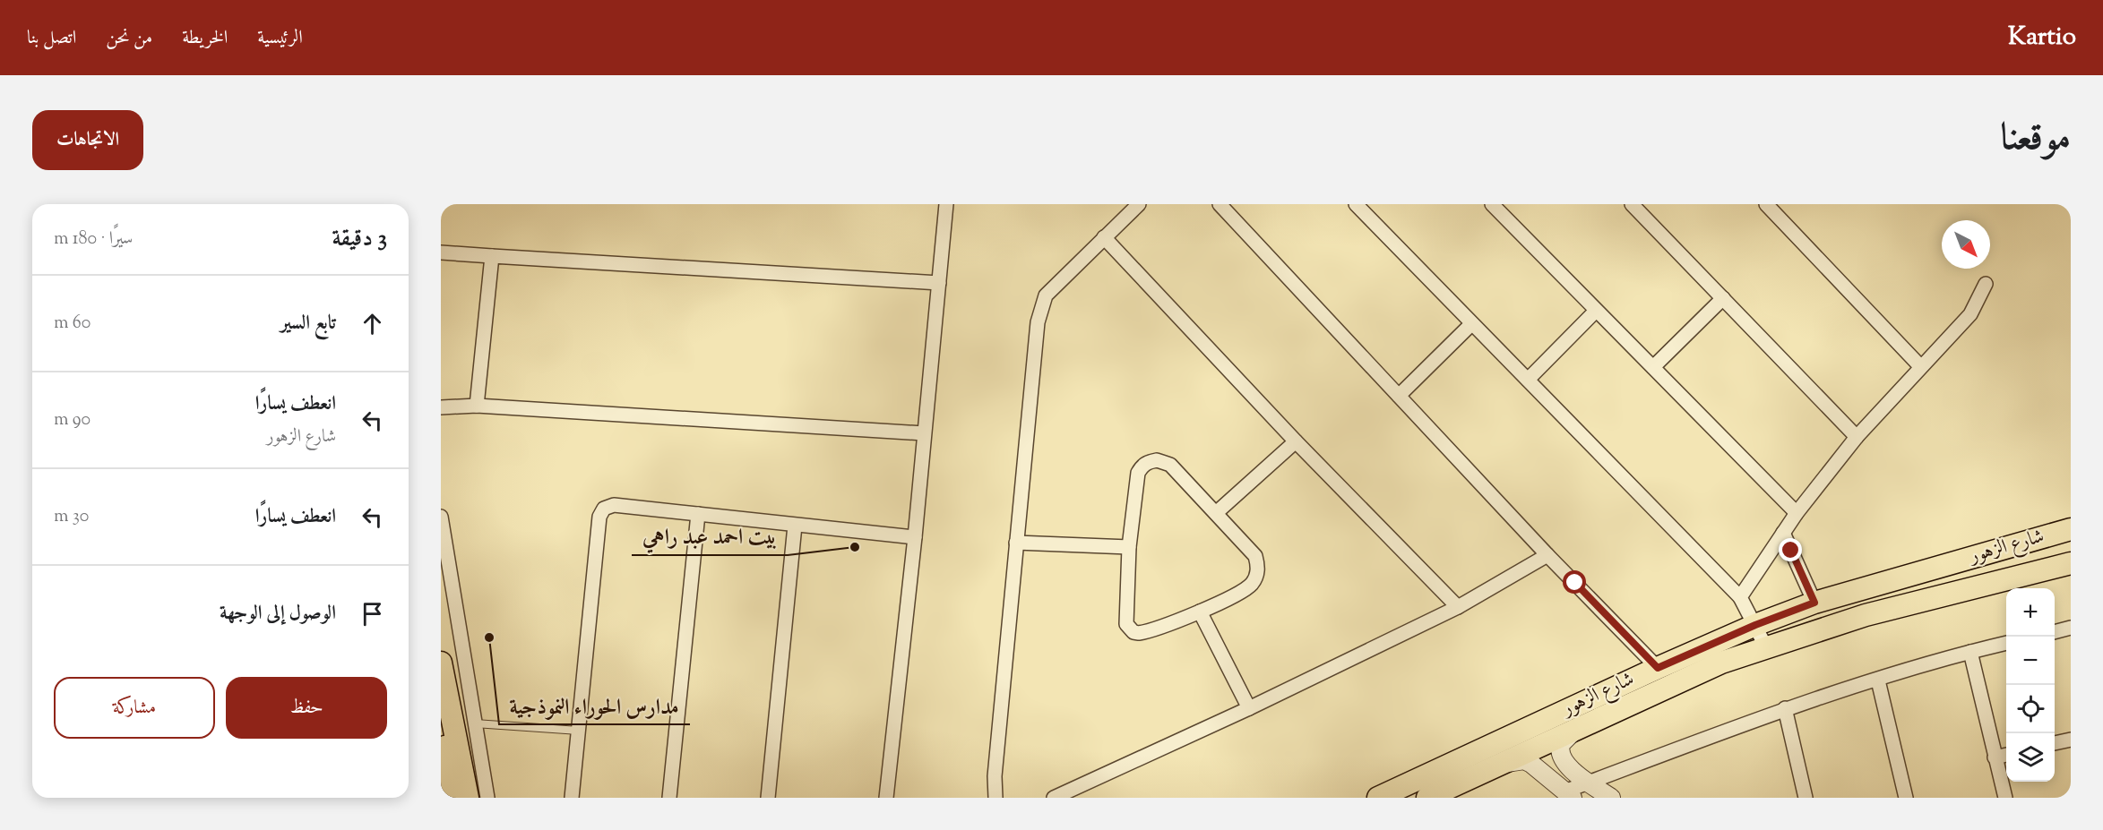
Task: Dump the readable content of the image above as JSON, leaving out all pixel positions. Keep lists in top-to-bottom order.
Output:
{
  "streets": {
    "main road": ["شارع الزهور"]
  },
  "places": ["بيت احمد عبد راهي", "مدارس الحوراء النموذجية"],
  "north": "bottom right",
  "page": {
    "header": "Kartio",
    "nav": [
      "الرئيسية",
      "الخريطة",
      "من نحن",
      "اتصل بنا"
    ],
    "title": "موقعنا",
    "buttons": [
      "الاتجاهات",
      ["حفظ", "مشاركة"]
    ],
    "heading": ["3 دقيقة", "سيرًا · 180 m"],
    "list": [
      ["تابع السير", "60 m"],
      ["انعطف يسارًا", "شارع الزهور", "90 m"],
      ["انعطف يسارًا", "30 m"],
      "الوصول إلى الوجهة"
    ],
    "map_buttons": ["+", "−"]
  }
}
